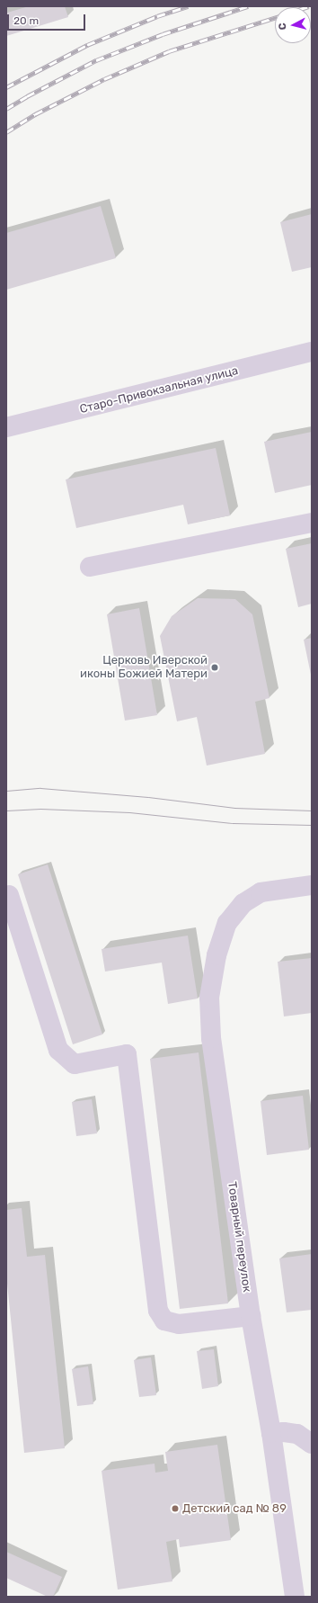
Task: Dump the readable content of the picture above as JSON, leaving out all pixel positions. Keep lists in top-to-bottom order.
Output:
{
  "streets": {
    "street": ["Старо-Привокзальная улица", "Товарный переулок"]
  },
  "places": ["Церковь Иверской иконы Божией Матери", "Детский сад № 89"],
  "scale_bar": "20 m",
  "north": "left"
}
